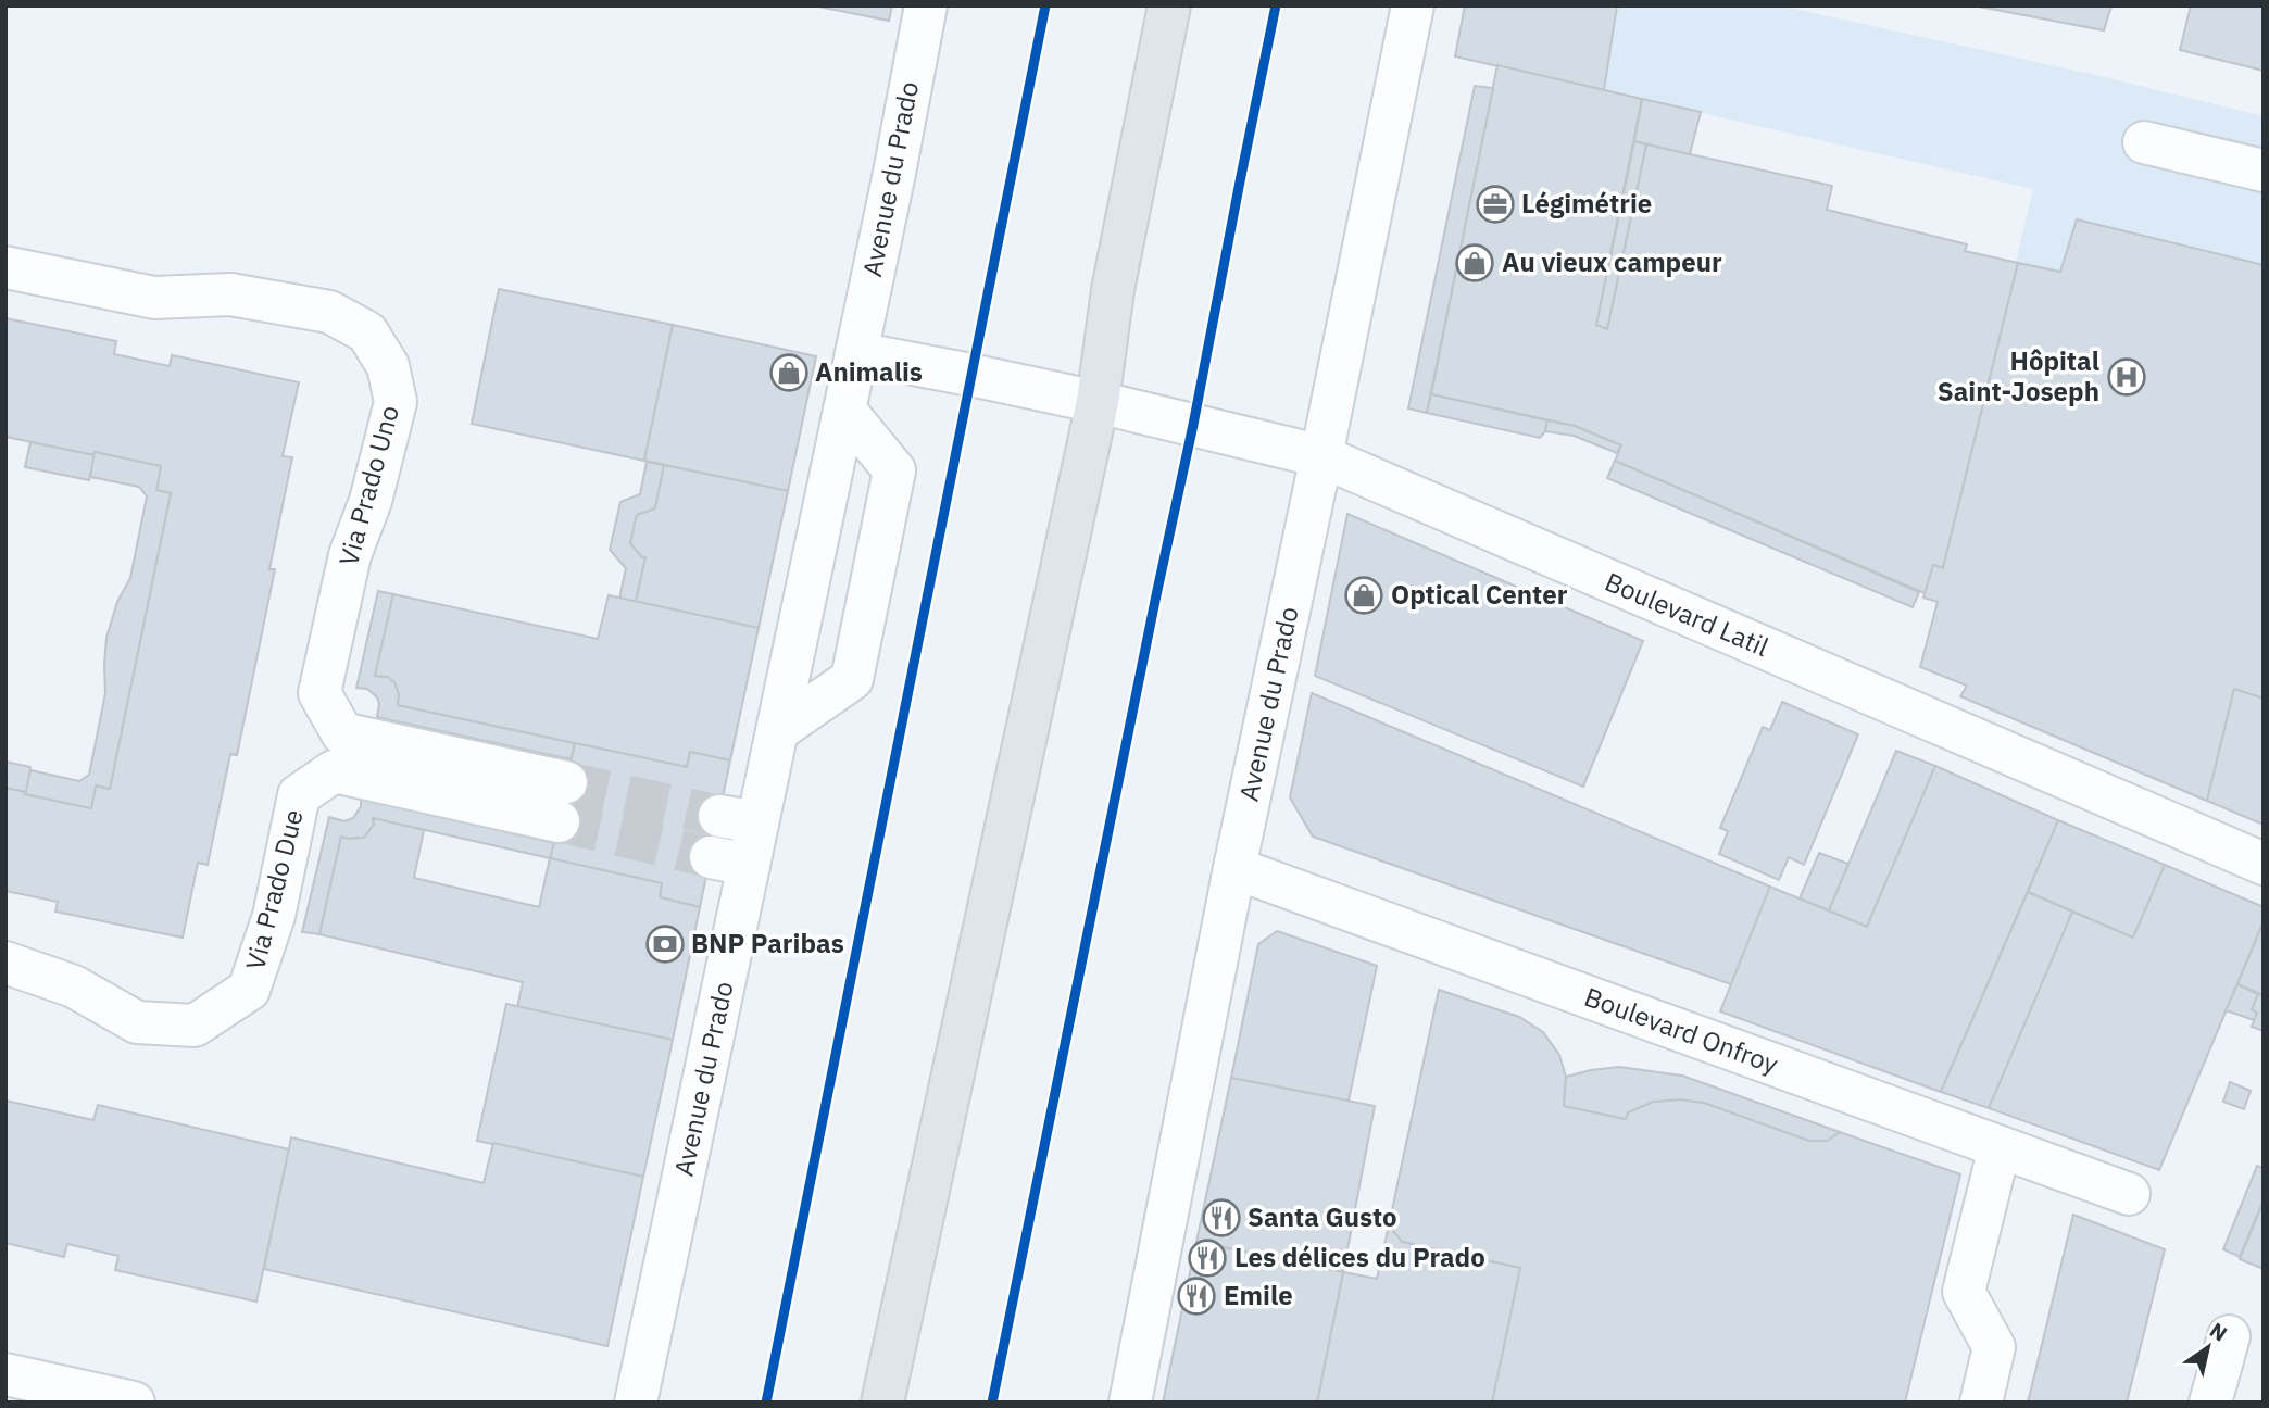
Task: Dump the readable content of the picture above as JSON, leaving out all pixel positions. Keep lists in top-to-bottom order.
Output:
{
  "streets": {
    "street": [
      "Avenue du Prado",
      "Via Prado Uno",
      "Boulevard Latil",
      "Via Prado Due",
      "Boulevard Onfroy"
    ]
  },
  "crossings": [
    ["Avenue du Prado", "Boulevard Latil"],
    ["Avenue du Prado", "Boulevard Onfroy"],
    ["Via Prado Uno", "Via Prado Due"]
  ],
  "places": {
    "office": ["Légimétrie"],
    "shop": ["Au vieux campeur", "Animalis", "Optical Center"],
    "hospital": ["Hôpital Saint-Joseph"],
    "bank": ["BNP Paribas"],
    "restaurant": ["Santa Gusto", "Les délices du Prado", "Emile"]
  },
  "north": "top right"
}
